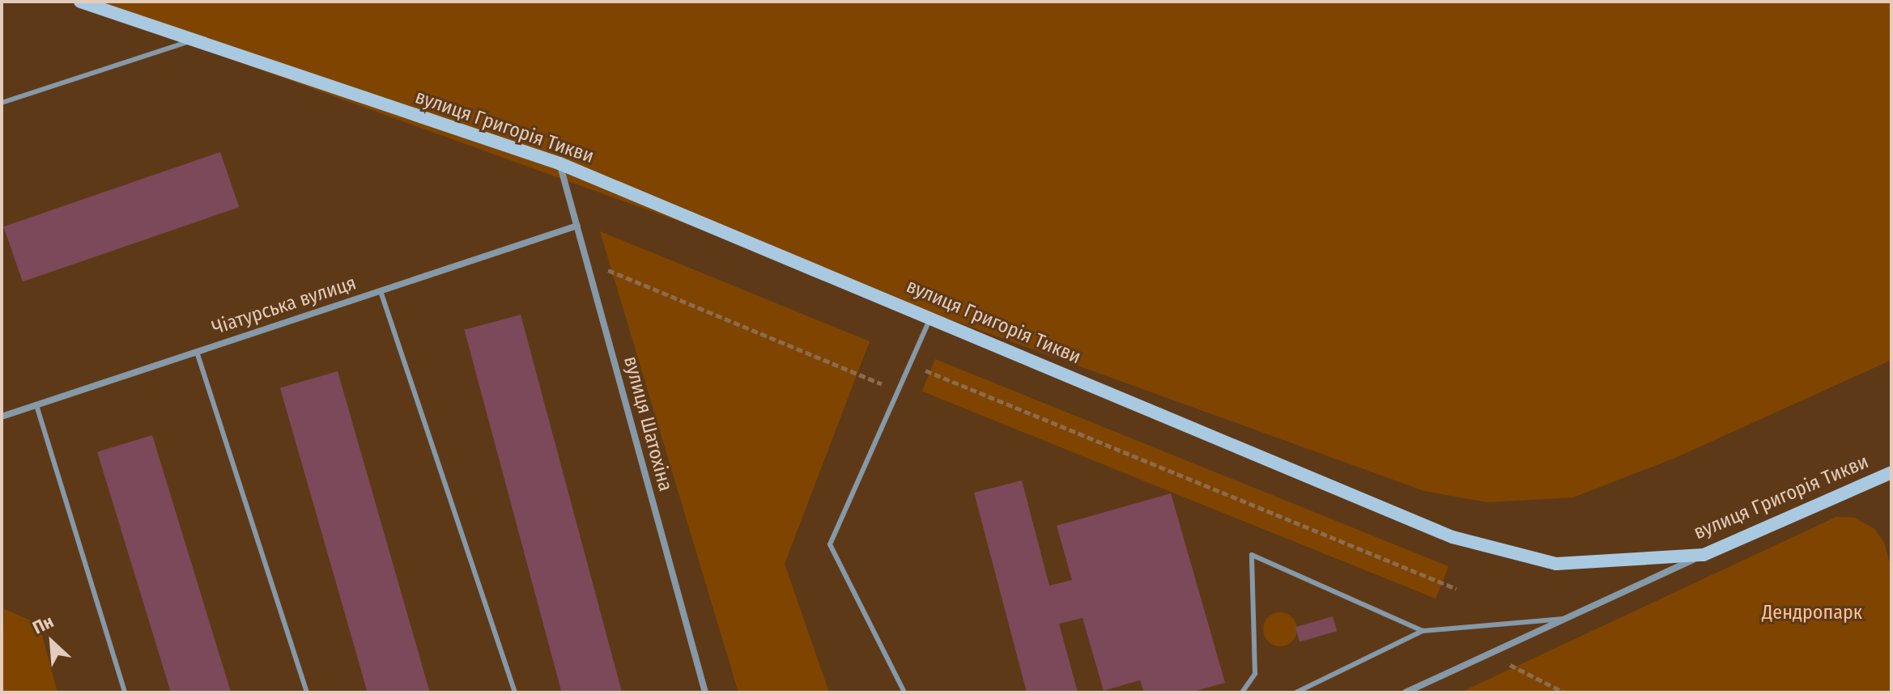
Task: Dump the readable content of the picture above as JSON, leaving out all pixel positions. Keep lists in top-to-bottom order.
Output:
{
  "streets": {
    "street": ["вулиця Григорія Тикви", "Чіатурська вулиця", "вулиця Шатохіна"]
  },
  "crossings": [
    ["вулиця Григорія Тикви", "вулиця Шатохіна"],
    ["Чіатурська вулиця", "вулиця Шатохіна"]
  ],
  "parks": ["Дендропарк"],
  "north": "top left"
}
